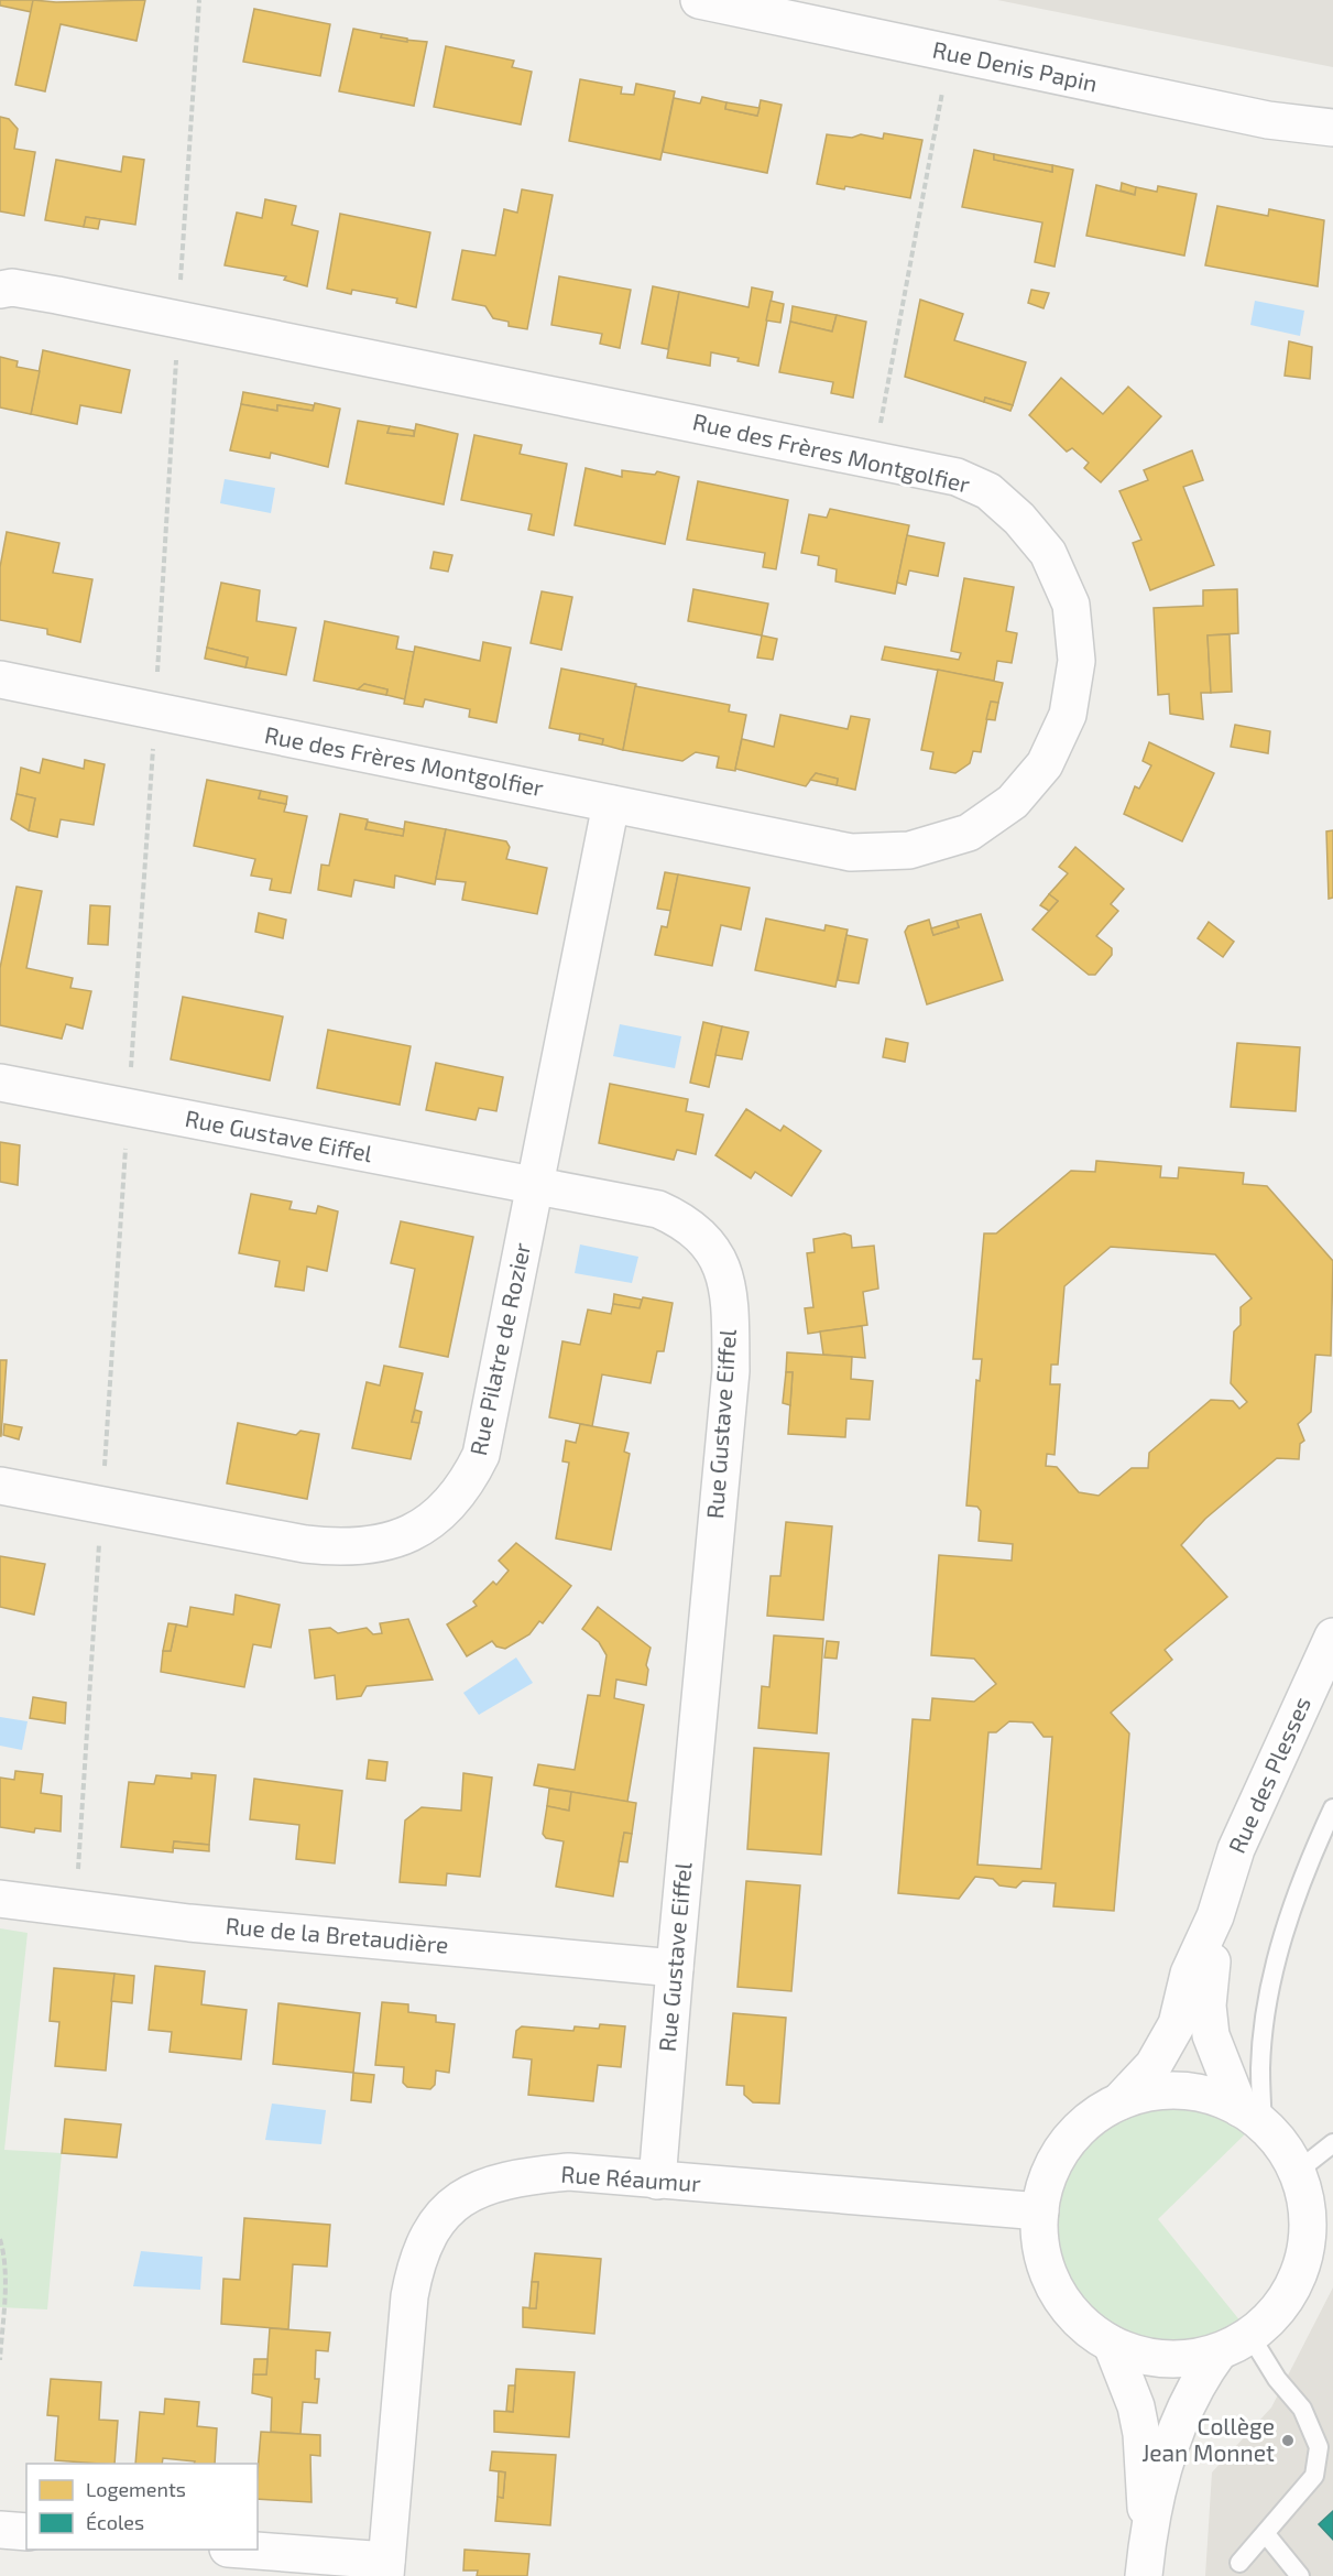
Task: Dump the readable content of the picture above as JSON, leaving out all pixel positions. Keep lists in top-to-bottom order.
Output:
{
  "streets": {
    "street": [
      "Rue Denis Papin",
      "Rue des Frères Montgolfier",
      "Rue Gustave Eiffel",
      "Rue Pilatre de Rozier",
      "Rue des Plesses",
      "Rue de la Bretaudière",
      "Rue Réaumur"
    ]
  },
  "crossings": [
    ["Rue des Frères Montgolfier", "Rue Pilatre de Rozier"],
    ["Rue Gustave Eiffel", "Rue Pilatre de Rozier"],
    ["Rue Gustave Eiffel", "Rue de la Bretaudière"],
    ["Rue Gustave Eiffel", "Rue Réaumur"]
  ],
  "places": ["Collège Jean Monnet"],
  "legend": ["Logements", "Écoles"]
}
